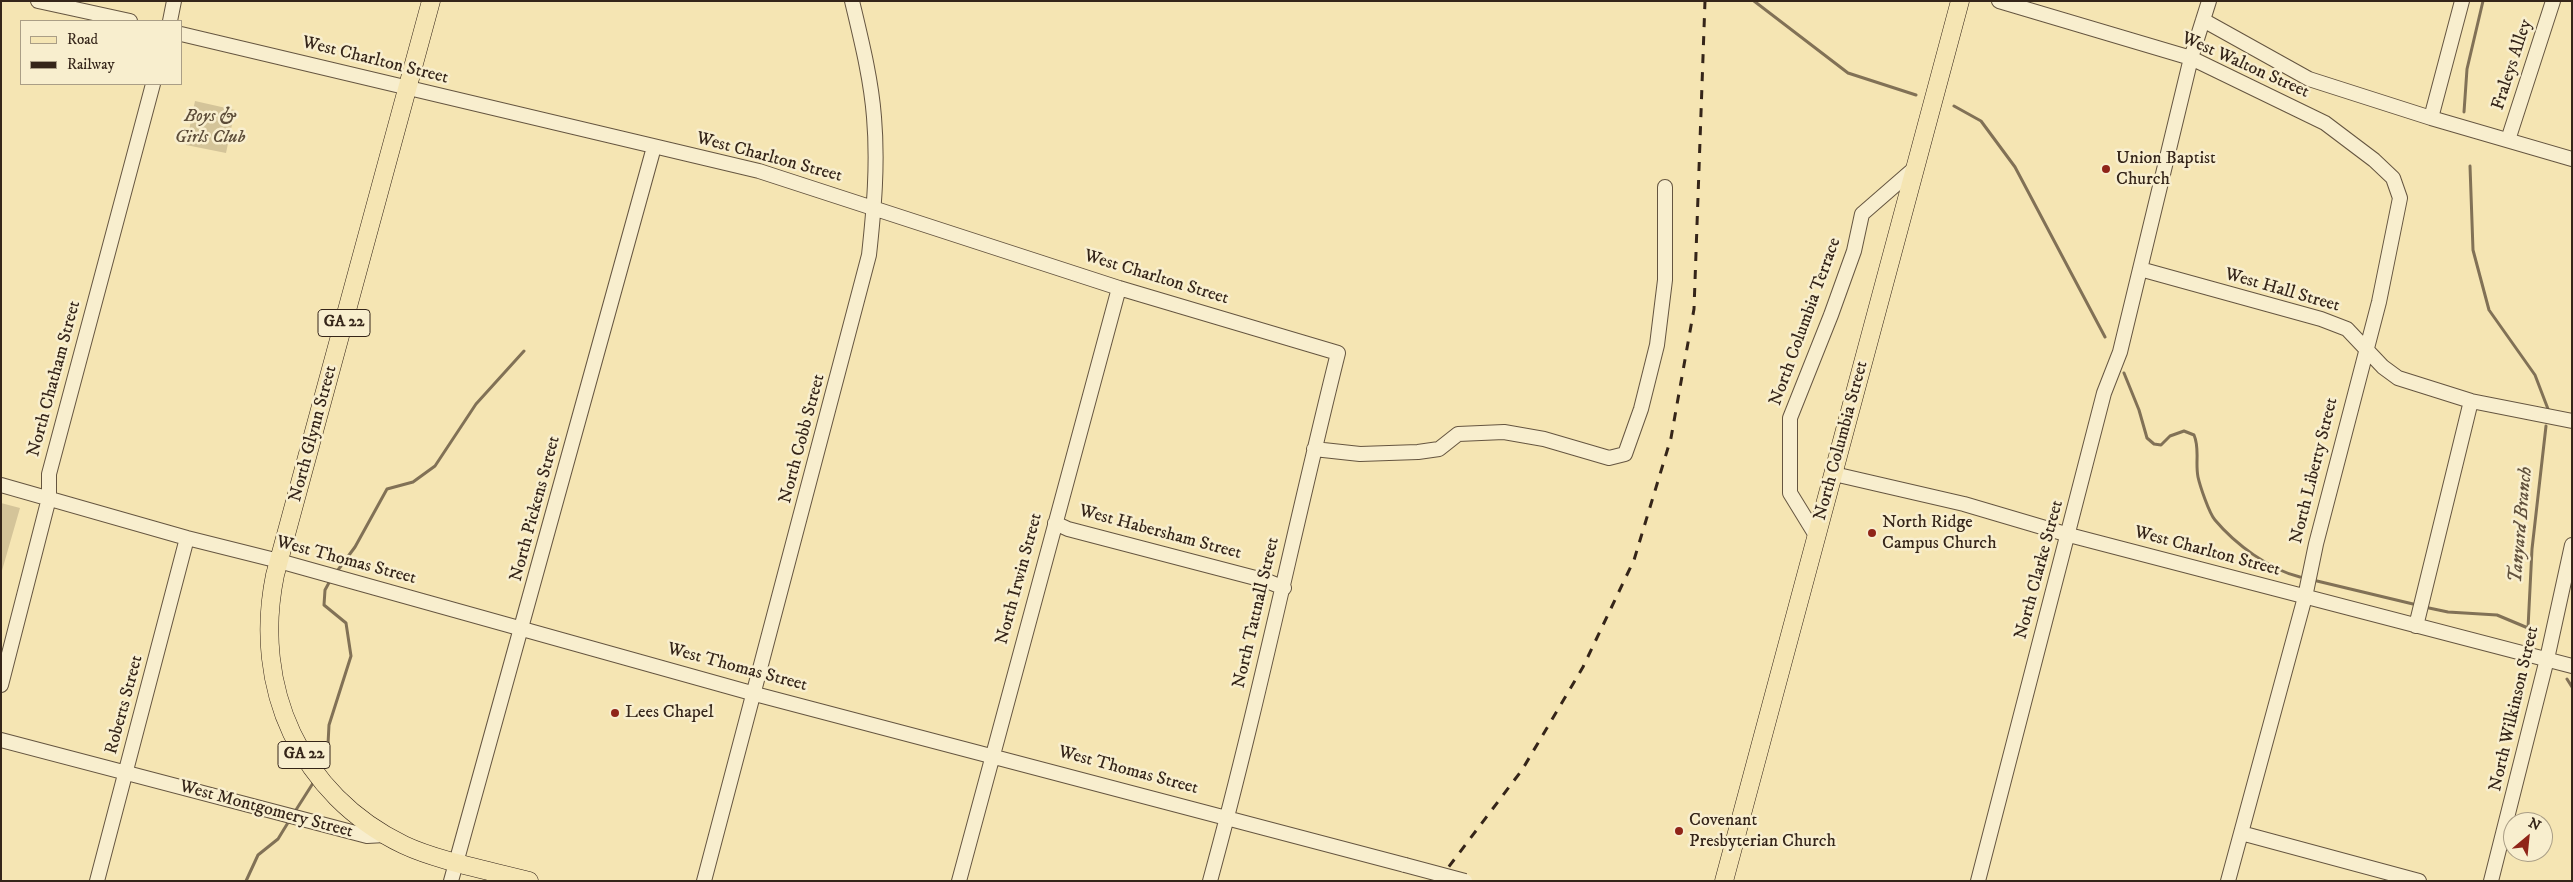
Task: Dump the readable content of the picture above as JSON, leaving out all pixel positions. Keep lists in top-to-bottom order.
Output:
{
  "streets": {
    "main road": [
      "GA 22",
      "North Glynn Street",
      "North Columbia Street",
      "West Montgomery Street"
    ],
    "street": [
      "West Charlton Street",
      "Fraleys Alley",
      "West Walton Street",
      "West Hall Street",
      "North Columbia Terrace",
      "North Chatham Street",
      "North Cobb Street",
      "North Liberty Street",
      "North Pickens Street",
      "West Habersham Street",
      "West Thomas Street",
      "North Clarke Street",
      "North Irwin Street",
      "North Tattnall Street",
      "Roberts Street",
      "North Wilkinson Street"
    ]
  },
  "crossings": [
    ["West Charlton Street", "North Glynn Street"],
    ["West Charlton Street", "North Cobb Street"],
    ["West Charlton Street", "North Columbia Street"],
    ["West Charlton Street", "North Liberty Street"],
    ["West Charlton Street", "North Pickens Street"],
    ["West Charlton Street", "North Clarke Street"],
    ["West Charlton Street", "North Irwin Street"],
    ["West Charlton Street", "North Tattnall Street"],
    ["West Charlton Street", "North Wilkinson Street"],
    ["Fraleys Alley", "West Walton Street"],
    ["West Walton Street", "North Liberty Street"],
    ["West Walton Street", "North Clarke Street"],
    ["West Hall Street", "North Liberty Street"],
    ["West Hall Street", "North Clarke Street"],
    ["North Columbia Terrace", "North Columbia Street"],
    ["North Chatham Street", "West Thomas Street"],
    ["North Glynn Street", "West Thomas Street"],
    ["North Glynn Street", "West Montgomery Street"],
    ["North Cobb Street", "West Thomas Street"],
    ["North Pickens Street", "West Thomas Street"],
    ["North Pickens Street", "West Montgomery Street"],
    ["West Habersham Street", "North Irwin Street"],
    ["West Habersham Street", "North Tattnall Street"],
    ["West Thomas Street", "North Irwin Street"],
    ["West Thomas Street", "North Tattnall Street"],
    ["West Thomas Street", "Roberts Street"],
    ["Roberts Street", "West Montgomery Street"]
  ],
  "water": ["Tanyard Branch"],
  "parks": ["Boys & Girls Club"],
  "places": [
    "Union Baptist Church",
    "North Ridge Campus Church",
    "Lees Chapel",
    "Covenant Presbyterian Church"
  ],
  "legend": ["Road", "Railway"],
  "north": "top right"
}
